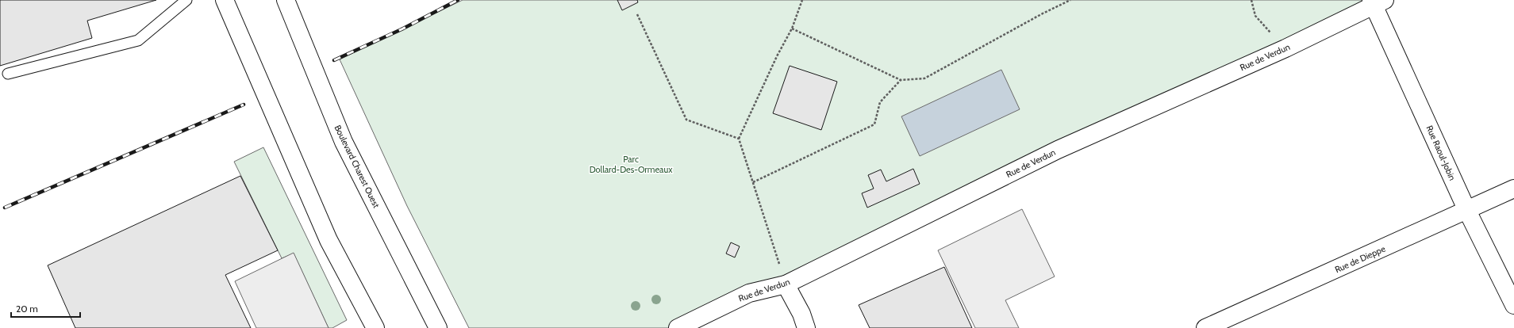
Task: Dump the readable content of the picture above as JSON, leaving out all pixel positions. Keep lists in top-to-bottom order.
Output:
{
  "streets": {
    "street": [
      "Rue de Verdun",
      "Rue Raoul-Jobin",
      "Boulevard Charest Ouest",
      "Rue de Dieppe"
    ]
  },
  "crossings": [
    ["Rue de Verdun", "Rue Raoul-Jobin"],
    ["Rue Raoul-Jobin", "Rue de Dieppe"]
  ],
  "parks": ["Parc Dollard-Des-Ormeaux"],
  "scale_bar": "20 m"
}
